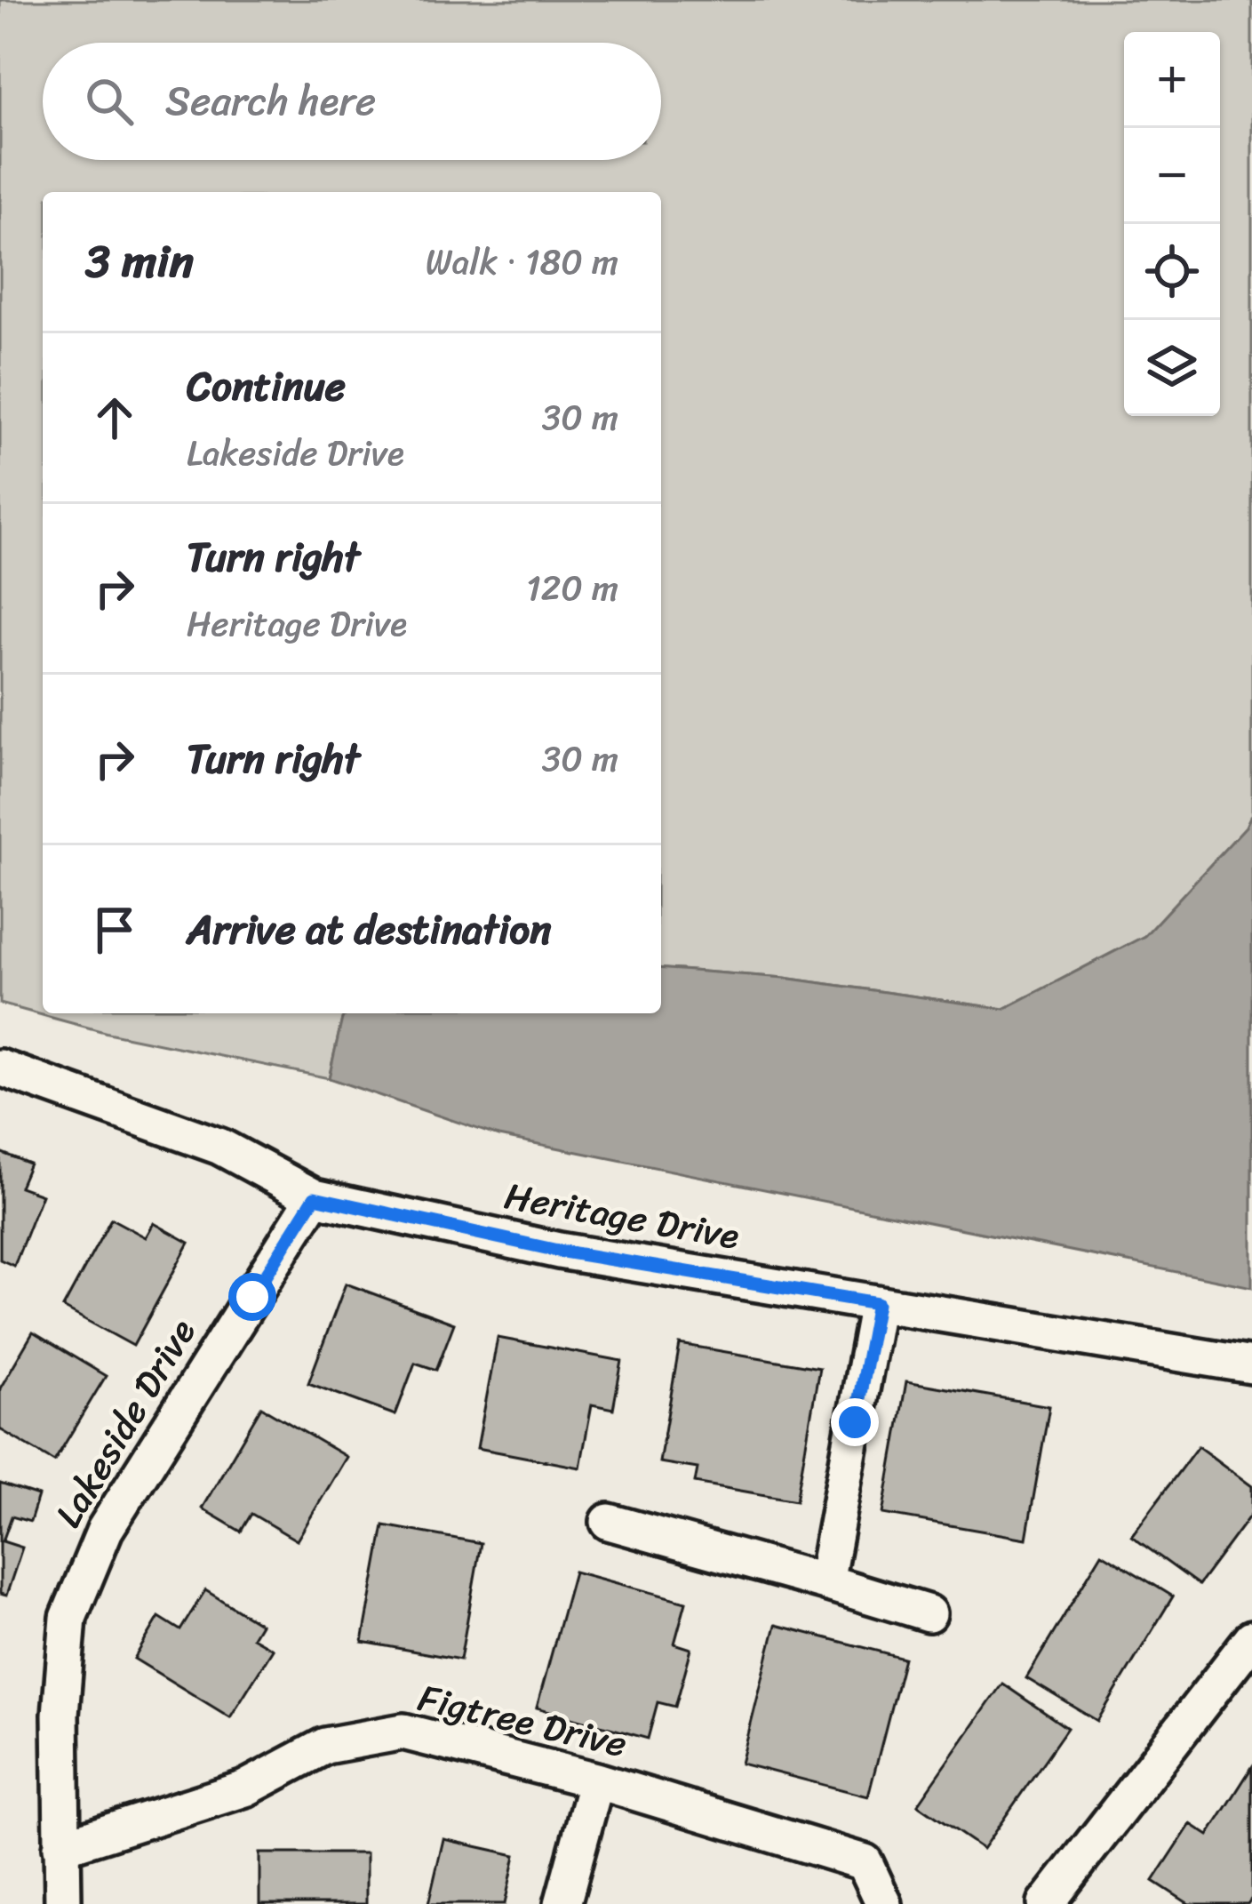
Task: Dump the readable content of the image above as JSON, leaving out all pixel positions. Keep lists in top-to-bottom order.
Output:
{
  "streets": {
    "street": ["Heritage Drive", "Lakeside Drive", "Figtree Drive"]
  },
  "crossings": [
    ["Heritage Drive", "Lakeside Drive"],
    ["Lakeside Drive", "Figtree Drive"]
  ],
  "page": {
    "map_buttons": ["+", "−"],
    "search": "Search here",
    "heading": ["3 min", "Walk · 180 m"],
    "list": [
      ["Continue", "Lakeside Drive", "30 m"],
      ["Turn right", "Heritage Drive", "120 m"],
      ["Turn right", "30 m"],
      "Arrive at destination"
    ]
  }
}
